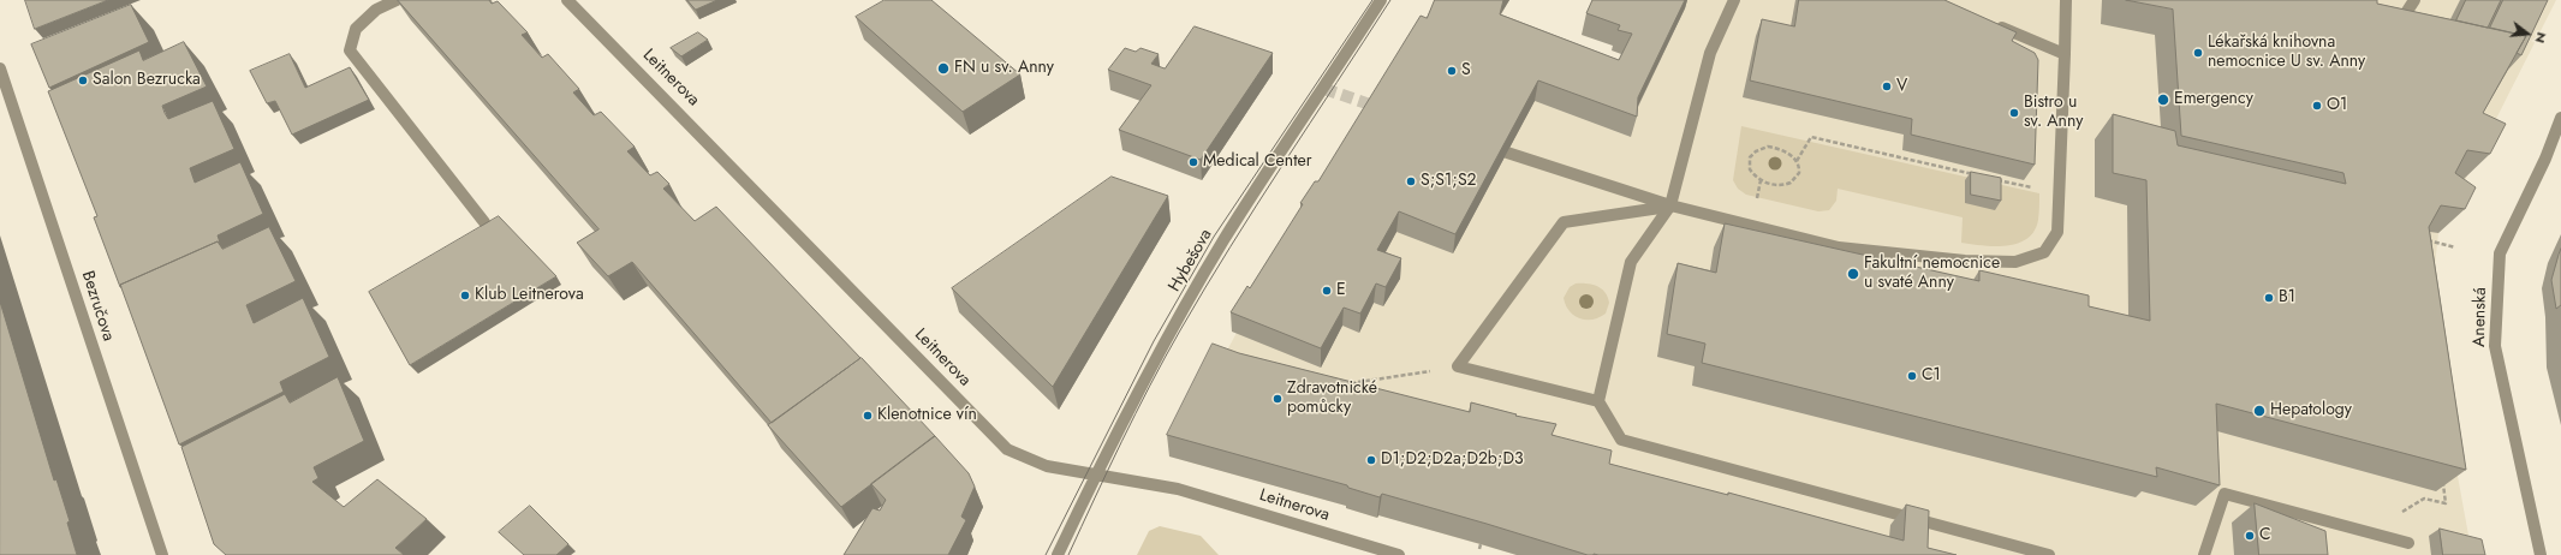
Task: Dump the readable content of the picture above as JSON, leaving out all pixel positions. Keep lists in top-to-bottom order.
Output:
{
  "streets": {
    "street": [
      "Leitnerova",
      "Hybešova",
      "Bezručova",
      "Anenská"
    ]
  },
  "crossings": [
    ["Leitnerova", "Hybešova"]
  ],
  "places": [
    "Lékařská knihovna nemocnice U sv. Anny",
    "FN u sv. Anny",
    "S",
    "Salon Bezrucka",
    "V",
    "Emergency",
    "O1",
    "Bistro u sv. Anny",
    "Medical Center",
    "S;S1;S2",
    "Fakultní nemocnice u svaté Anny",
    "E",
    "Klub Leitnerova",
    "B1",
    "C1",
    "Zdravotnické pomůcky",
    "Hepatology",
    "Klenotnice vín",
    "D1;D2;D2a;D2b;D3",
    "C"
  ],
  "north": "right"
}
